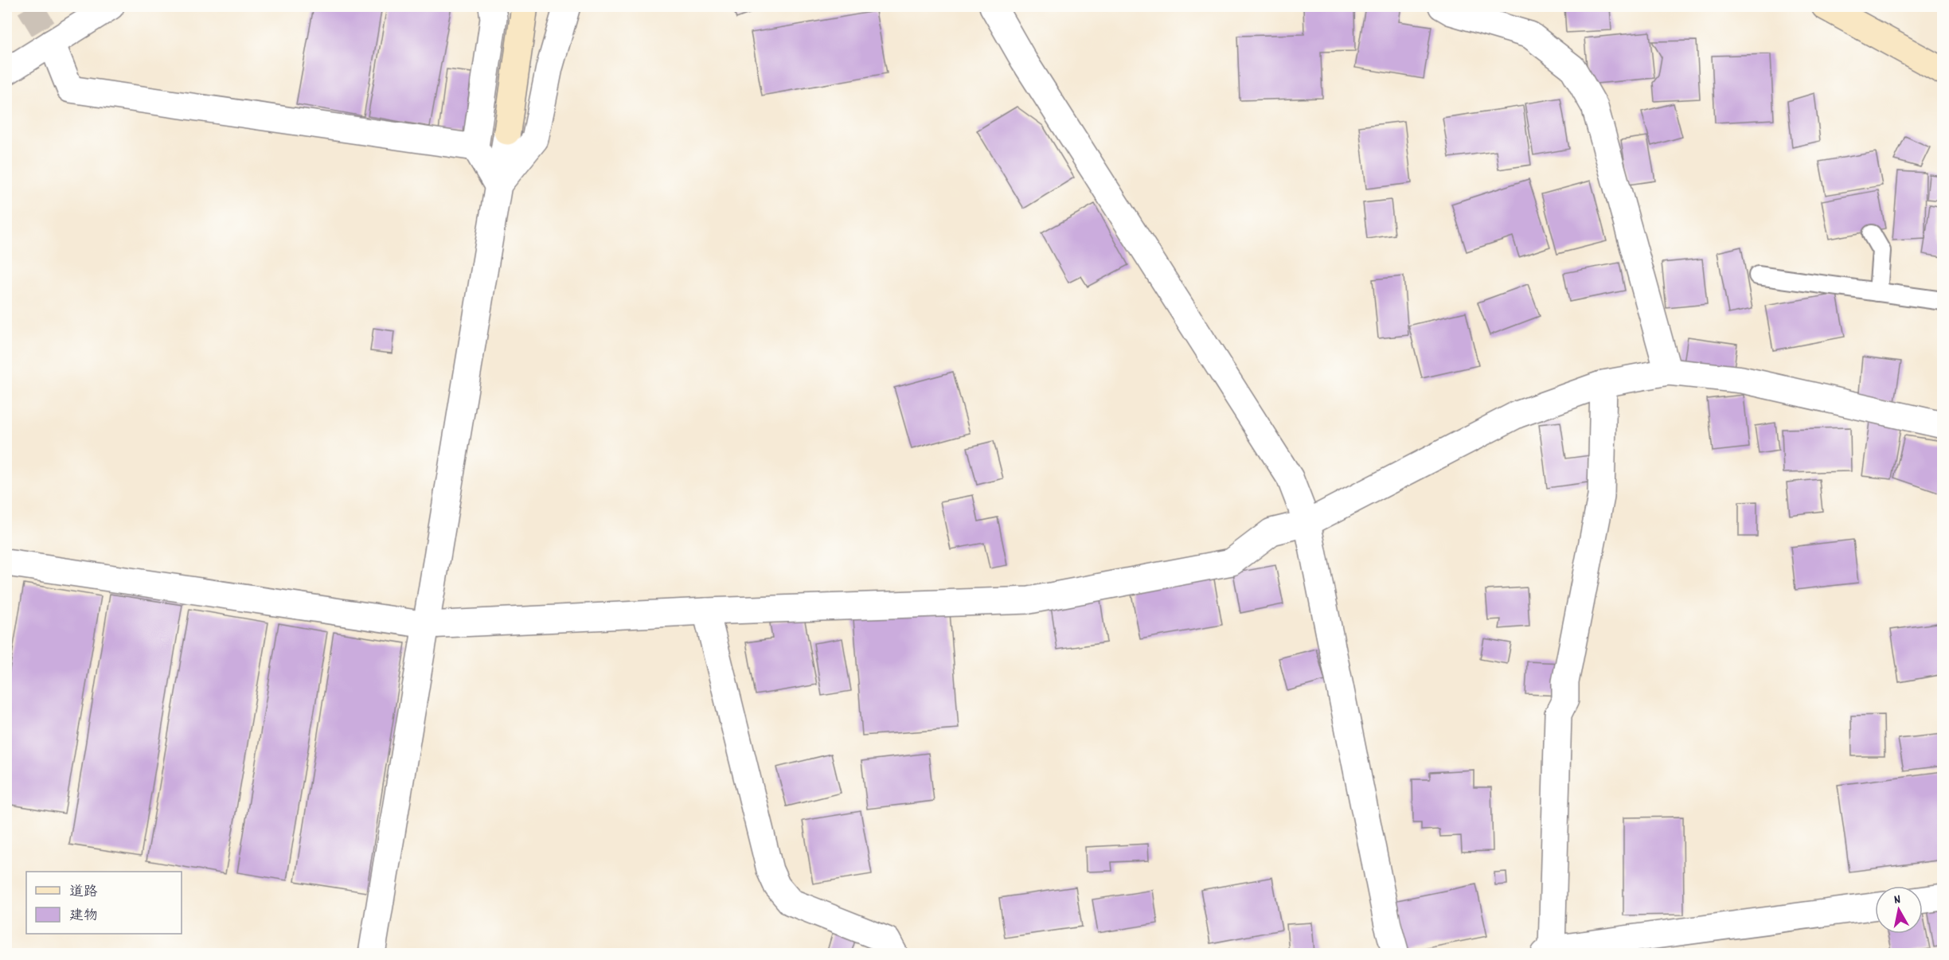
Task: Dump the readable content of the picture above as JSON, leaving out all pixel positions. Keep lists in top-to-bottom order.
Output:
{
  "legend": ["道路", "建物"],
  "north": "top"
}
